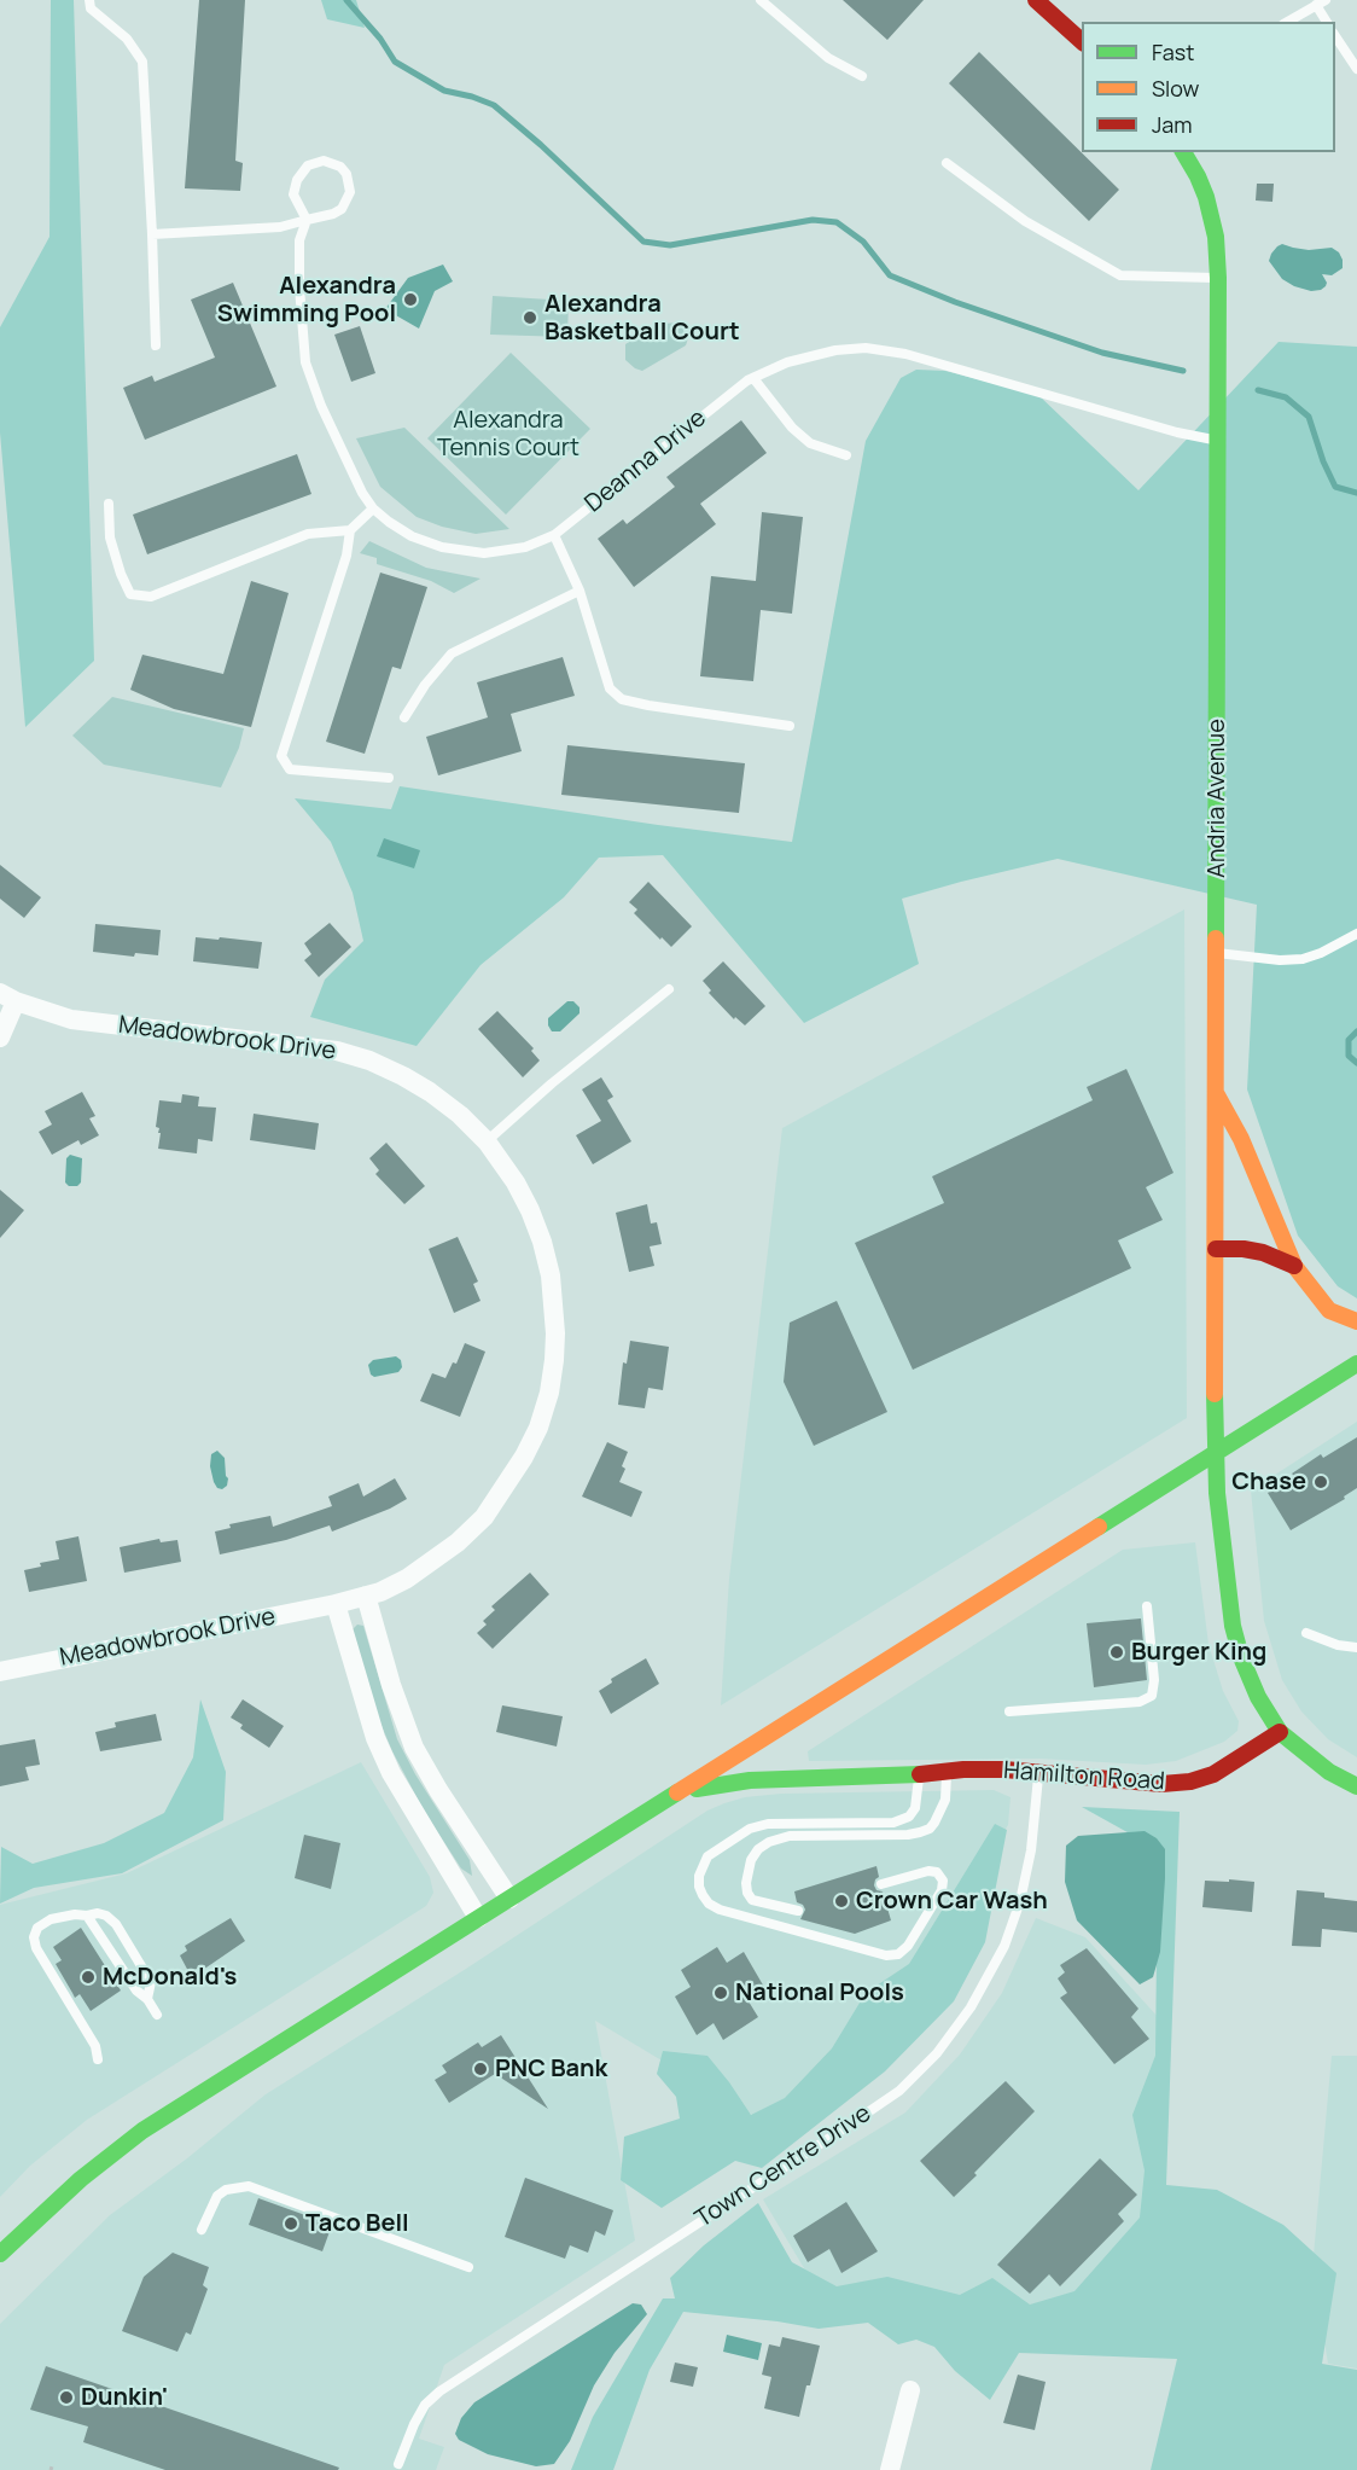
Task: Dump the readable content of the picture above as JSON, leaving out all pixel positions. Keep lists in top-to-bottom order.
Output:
{
  "streets": {
    "main road": ["Andria Avenue", "Hamilton Road"],
    "street": ["Meadowbrook Drive"],
    "lane": ["Deanna Drive", "Town Centre Drive"]
  },
  "crossings": [
    ["Deanna Drive", "Andria Avenue"],
    ["Hamilton Road", "Town Centre Drive"]
  ],
  "parks": ["Alexandra Tennis Court"],
  "places": [
    "Alexandra Swimming Pool",
    "Alexandra Basketball Court",
    "Chase",
    "Burger King",
    "Crown Car Wash",
    "McDonald's",
    "National Pools",
    "PNC Bank",
    "Taco Bell",
    "Dunkin'"
  ],
  "legend": ["Fast", "Slow", "Jam"]
}
